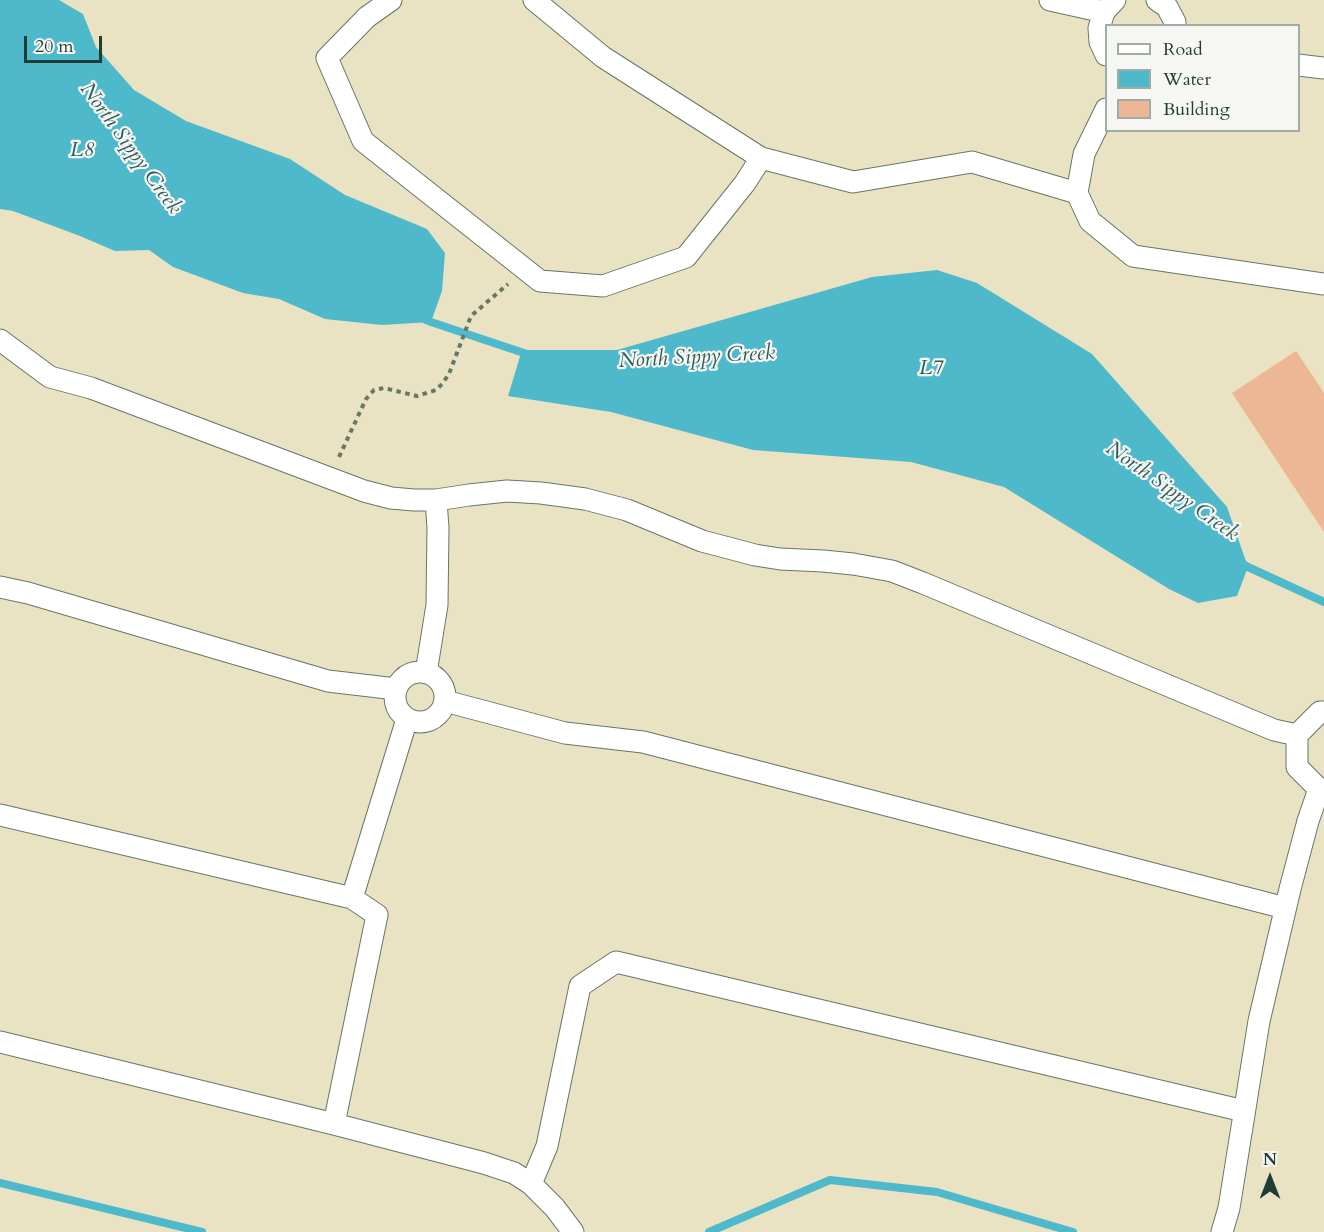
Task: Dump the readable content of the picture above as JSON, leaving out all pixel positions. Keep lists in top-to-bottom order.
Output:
{
  "water": ["North Sippy Creek", "L8", "L7"],
  "legend": ["Road", "Water", "Building"],
  "scale_bar": "20 m",
  "north": "top"
}
